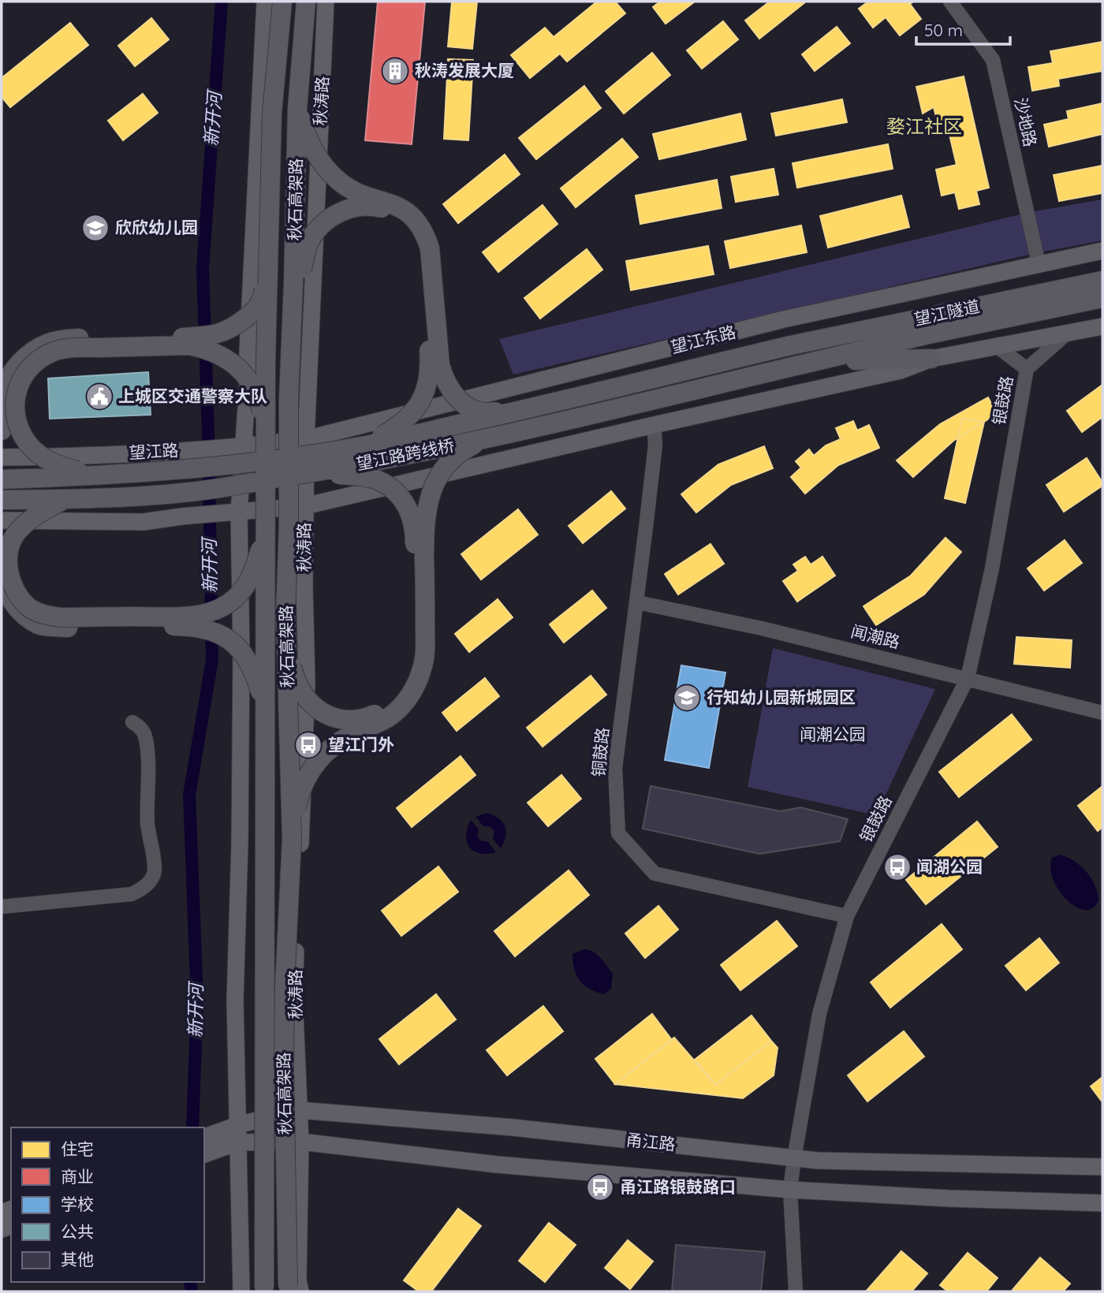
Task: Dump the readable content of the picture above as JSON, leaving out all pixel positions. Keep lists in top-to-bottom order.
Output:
{
  "streets": {
    "highway": ["秋石高架路", "望江隧道", "望江路跨线桥"],
    "main road": [
      "秋涛路",
      "望江东路",
      "望江路",
      "甬江路"
    ],
    "street": [
      "沙地路",
      "银鼓路",
      "闻潮路",
      "铜鼓路"
    ]
  },
  "crossings": [
    ["秋涛路", "望江东路"],
    ["秋涛路", "望江路"],
    ["秋涛路", "甬江路"],
    ["沙地路", "望江东路"],
    ["望江隧道", "望江路跨线桥"],
    ["望江东路", "望江路"],
    ["银鼓路", "闻潮路"],
    ["银鼓路", "铜鼓路"],
    ["银鼓路", "甬江路"],
    ["闻潮路", "铜鼓路"]
  ],
  "districts": ["婺江社区"],
  "water": ["新开河"],
  "parks": ["闻潮公园"],
  "places": {
    "building": ["秋涛发展大厦"],
    "school or university": ["欣欣幼儿园", "行知幼儿园新城园区"],
    "public building": ["上城区交通警察大队"],
    "bus stop": ["望江门外", "闻湖公园", "甬江路银鼓路口"]
  },
  "legend": [
    "住宅",
    "商业",
    "学校",
    "公共",
    "其他"
  ],
  "scale_bar": "50 m"
}
